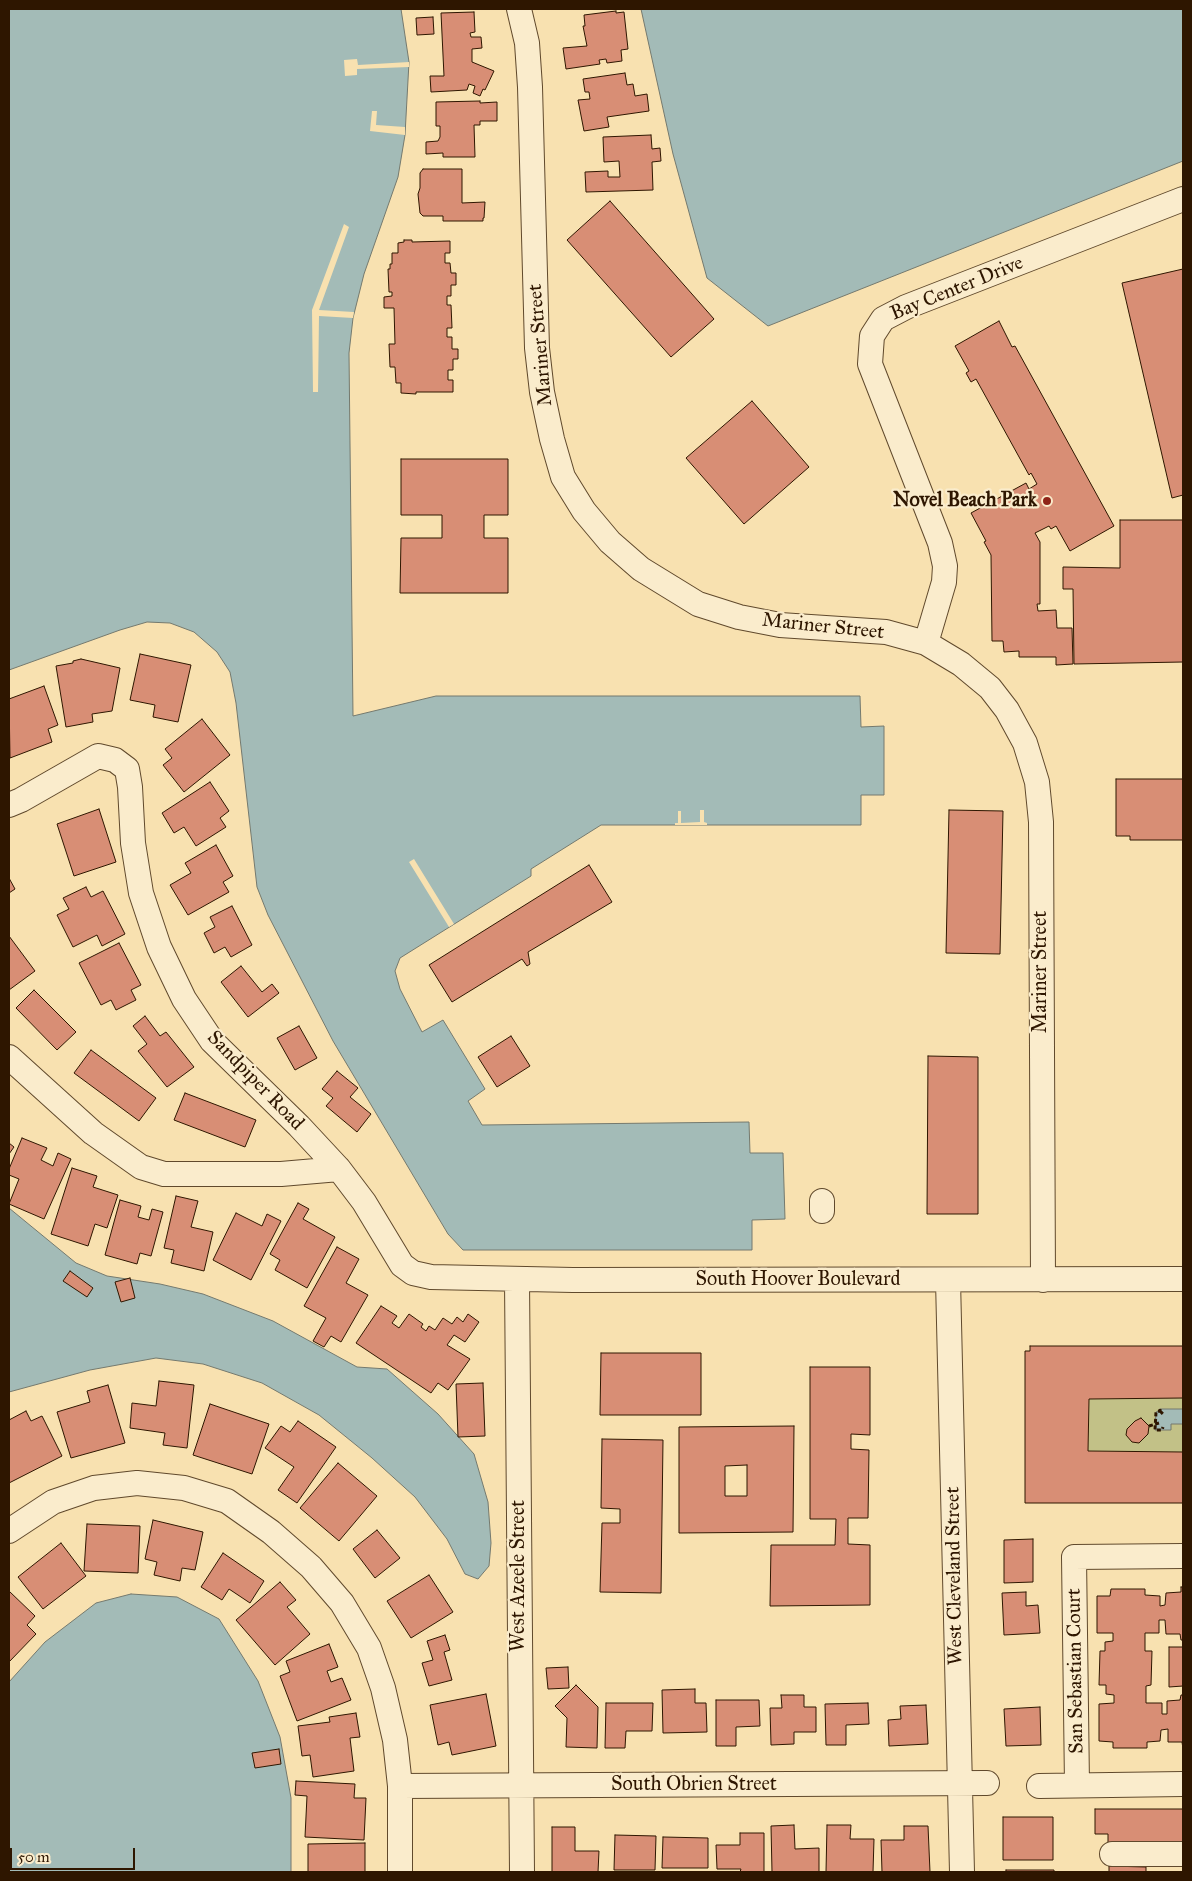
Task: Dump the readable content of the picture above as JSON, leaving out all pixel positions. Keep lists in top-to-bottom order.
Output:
{
  "streets": {
    "street": [
      "Bay Center Drive",
      "Mariner Street",
      "Sandpiper Road",
      "South Hoover Boulevard",
      "West Azeele Street",
      "West Cleveland Street",
      "San Sebastian Court",
      "South Obrien Street"
    ]
  },
  "crossings": [
    ["Bay Center Drive", "Mariner Street"],
    ["Mariner Street", "South Hoover Boulevard"],
    ["Sandpiper Road", "South Hoover Boulevard"],
    ["South Hoover Boulevard", "West Azeele Street"],
    ["South Hoover Boulevard", "West Cleveland Street"],
    ["West Azeele Street", "South Obrien Street"],
    ["West Cleveland Street", "South Obrien Street"]
  ],
  "places": ["Novel Beach Park"],
  "scale_bar": "50 m"
}
